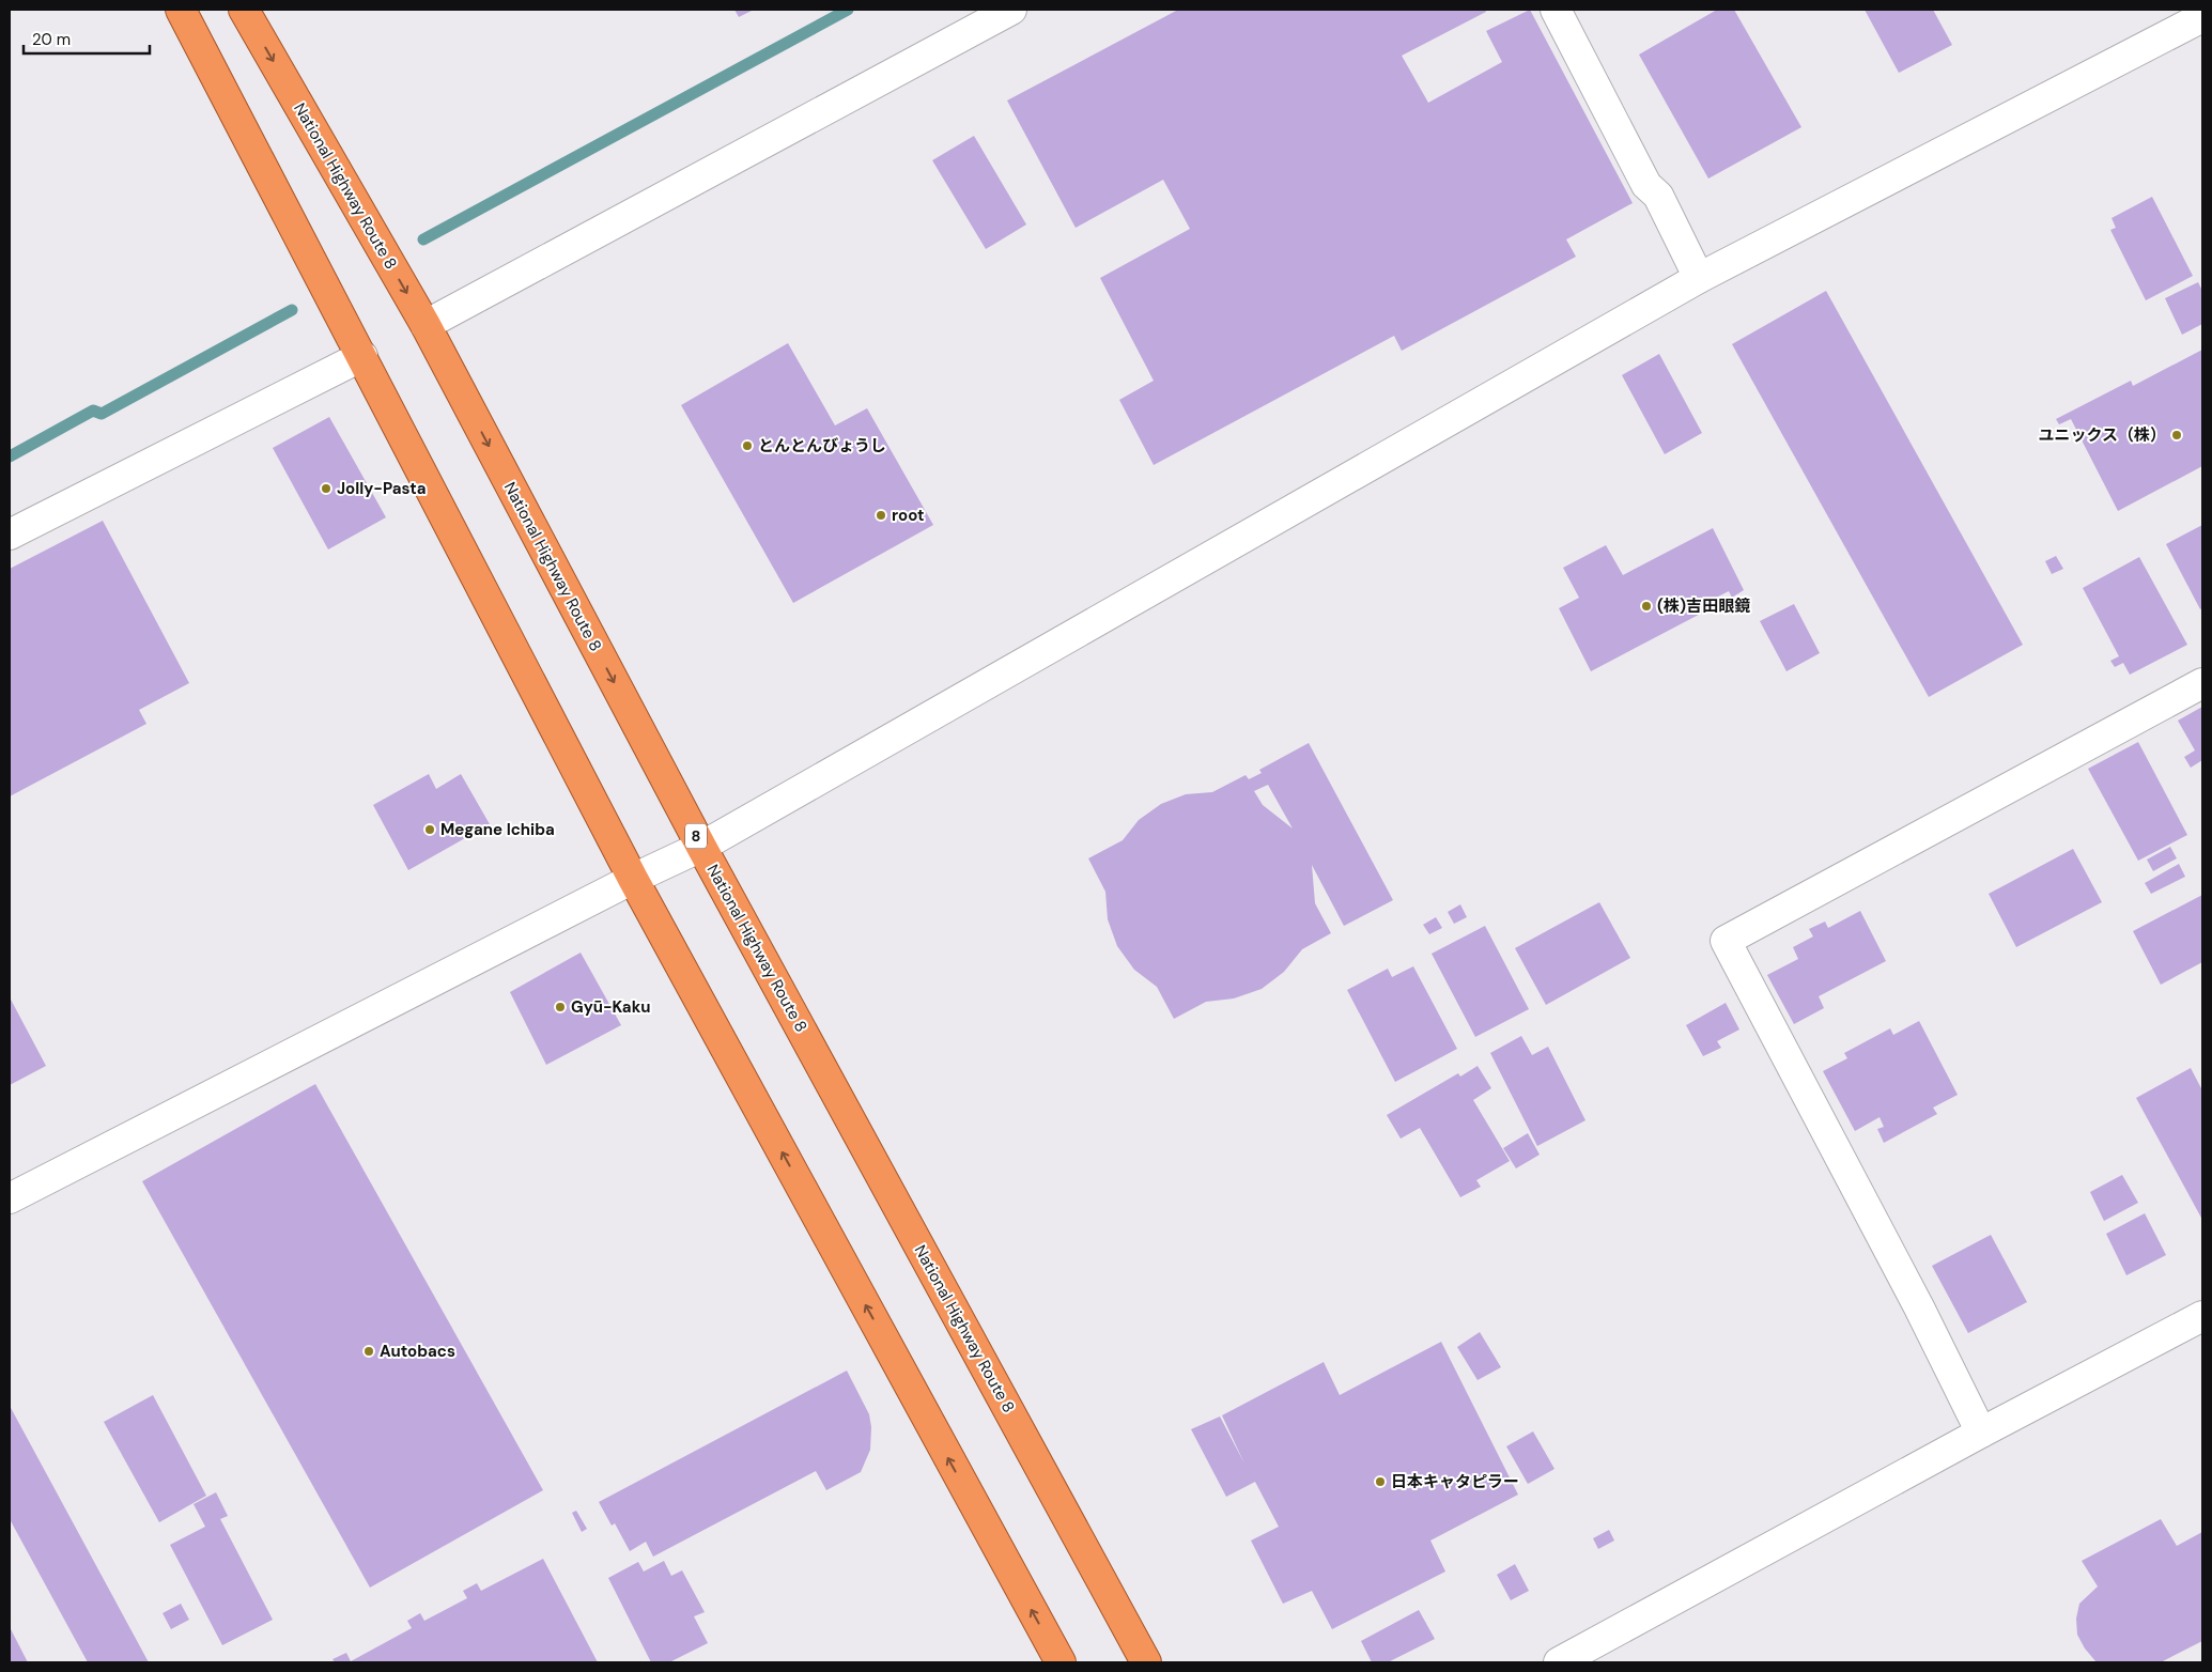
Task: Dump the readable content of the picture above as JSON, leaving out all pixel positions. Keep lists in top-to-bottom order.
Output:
{
  "streets": {
    "highway": ["National Highway Route 8", "8"]
  },
  "places": [
    "ユニックス（株）",
    "とんとんびょうし",
    "Jolly-Pasta",
    "root",
    "(株)吉田眼鏡",
    "Megane Ichiba",
    "Gyū-Kaku",
    "Autobacs",
    "日本キャタピラー"
  ],
  "scale_bar": "20 m"
}
